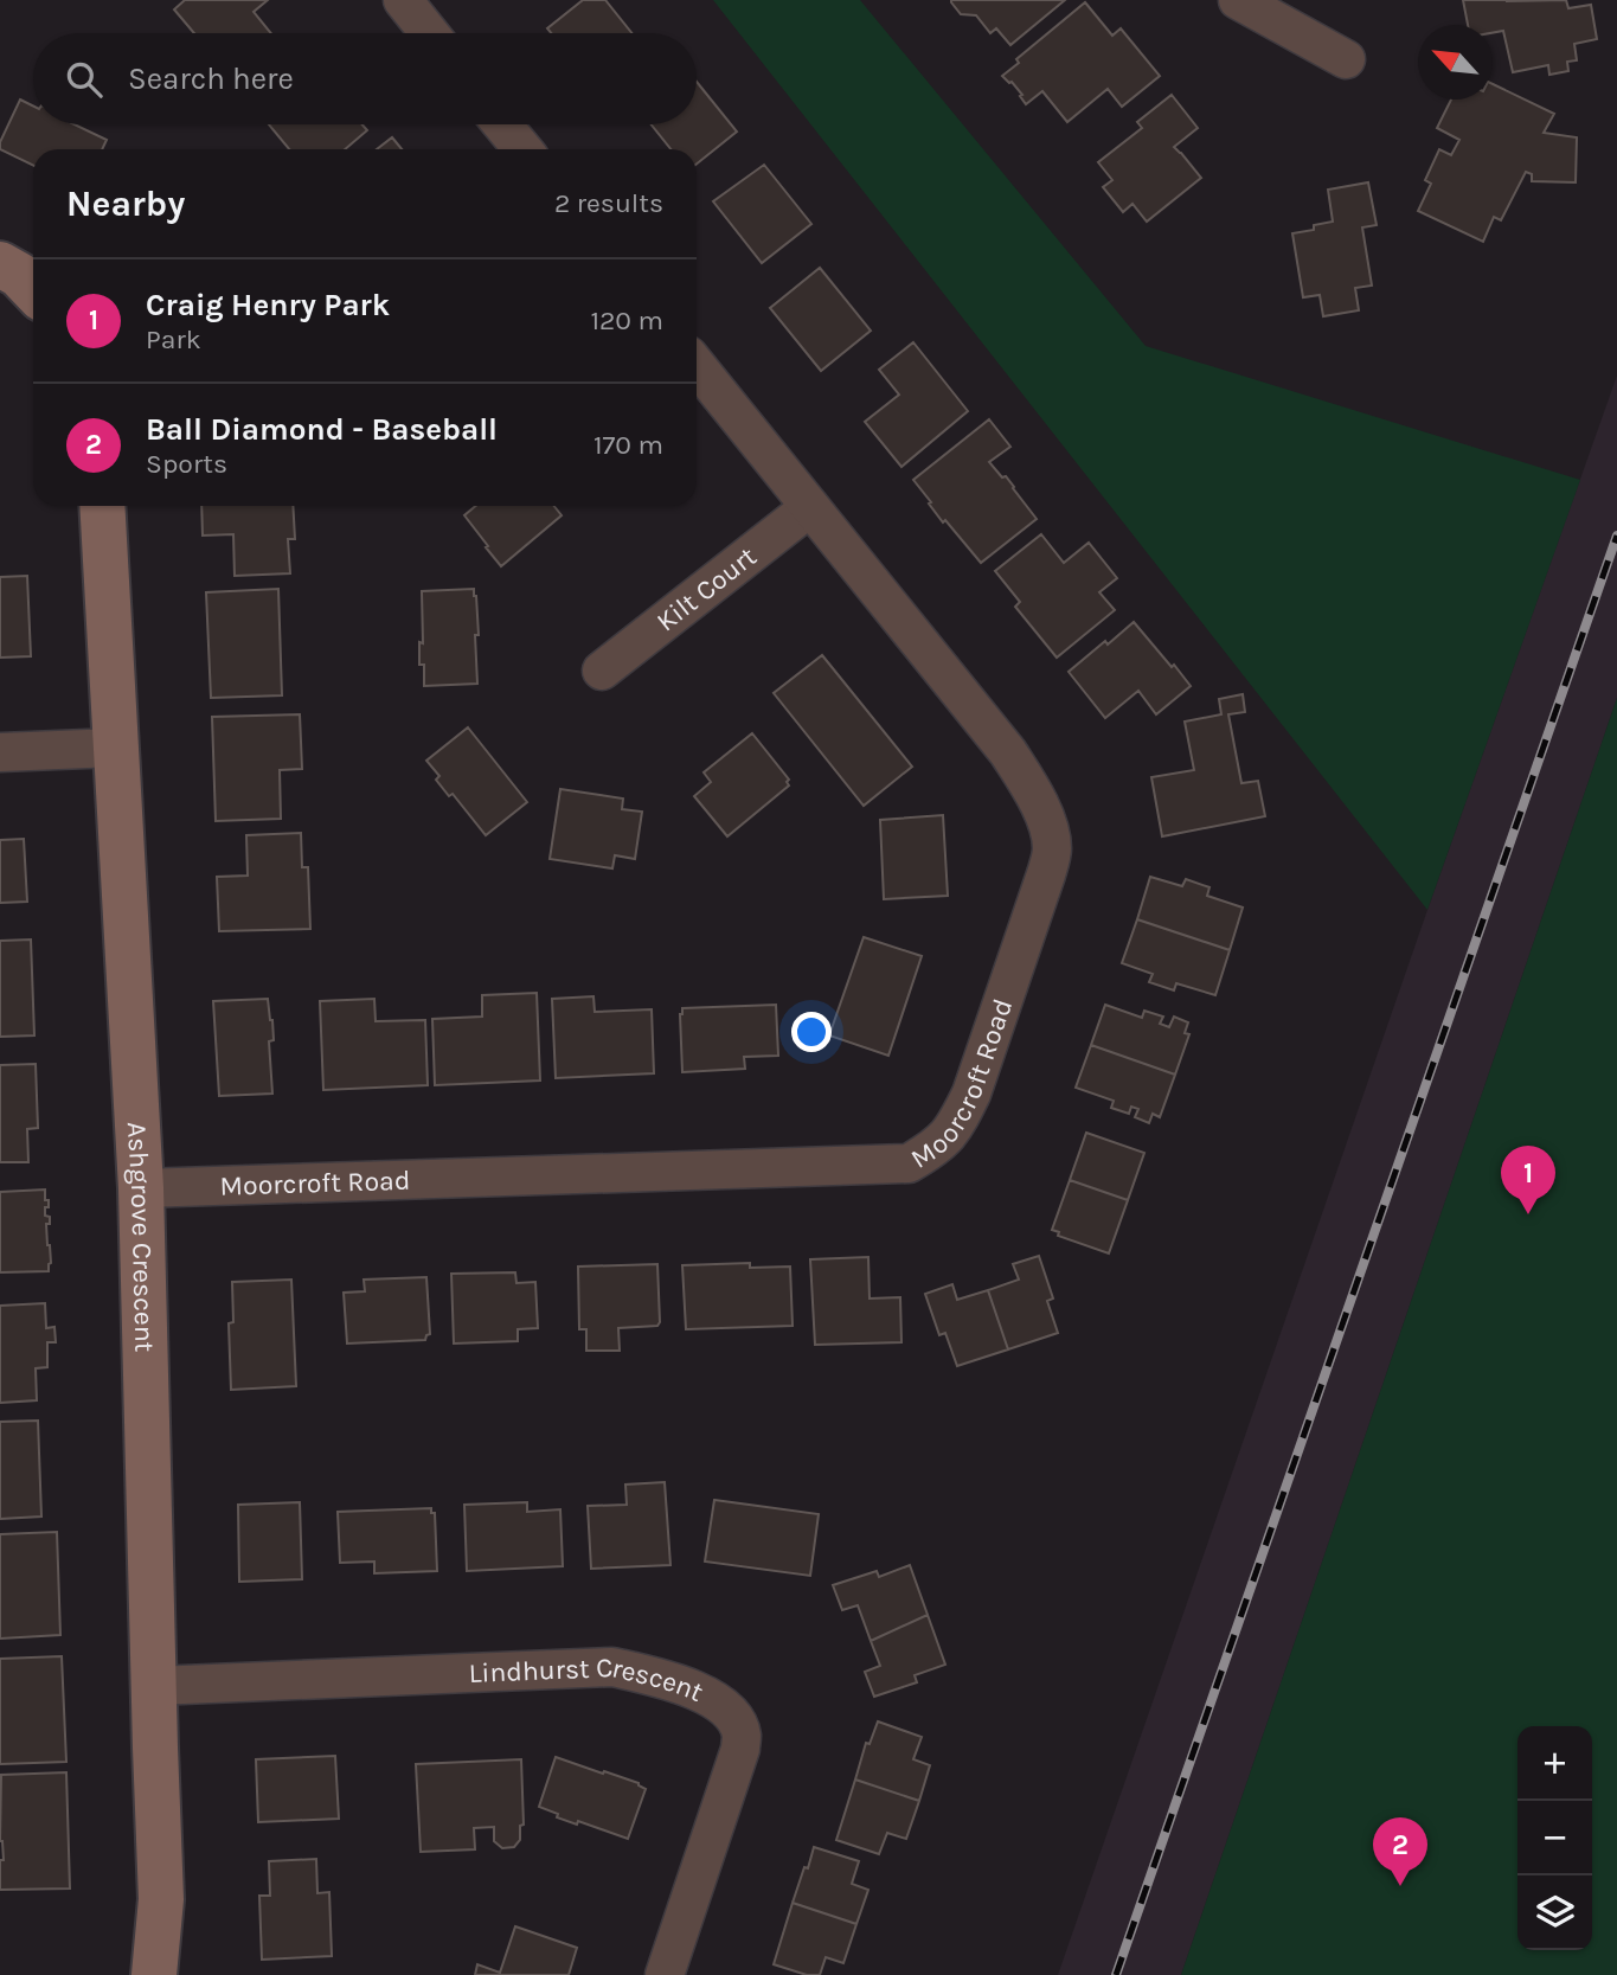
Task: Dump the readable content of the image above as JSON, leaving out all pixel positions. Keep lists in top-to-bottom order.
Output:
{
  "streets": {
    "street": [
      "Kilt Court",
      "Moorcroft Road",
      "Ashgrove Crescent",
      "Lindhurst Crescent"
    ]
  },
  "crossings": [
    ["Kilt Court", "Moorcroft Road"],
    ["Moorcroft Road", "Ashgrove Crescent"],
    ["Ashgrove Crescent", "Lindhurst Crescent"]
  ],
  "north": "top left",
  "page": {
    "search": "Search here",
    "heading": ["Nearby", "2 results"],
    "list": [
      {
        "mark": "1",
        "name": "Craig Henry Park",
        "note": "Park",
        "value": "120 m"
      },
      {
        "mark": "2",
        "name": "Ball Diamond - Baseball",
        "note": "Sports",
        "value": "170 m"
      }
    ],
    "pins": ["1", "2"],
    "map_buttons": ["+", "−"]
  }
}
